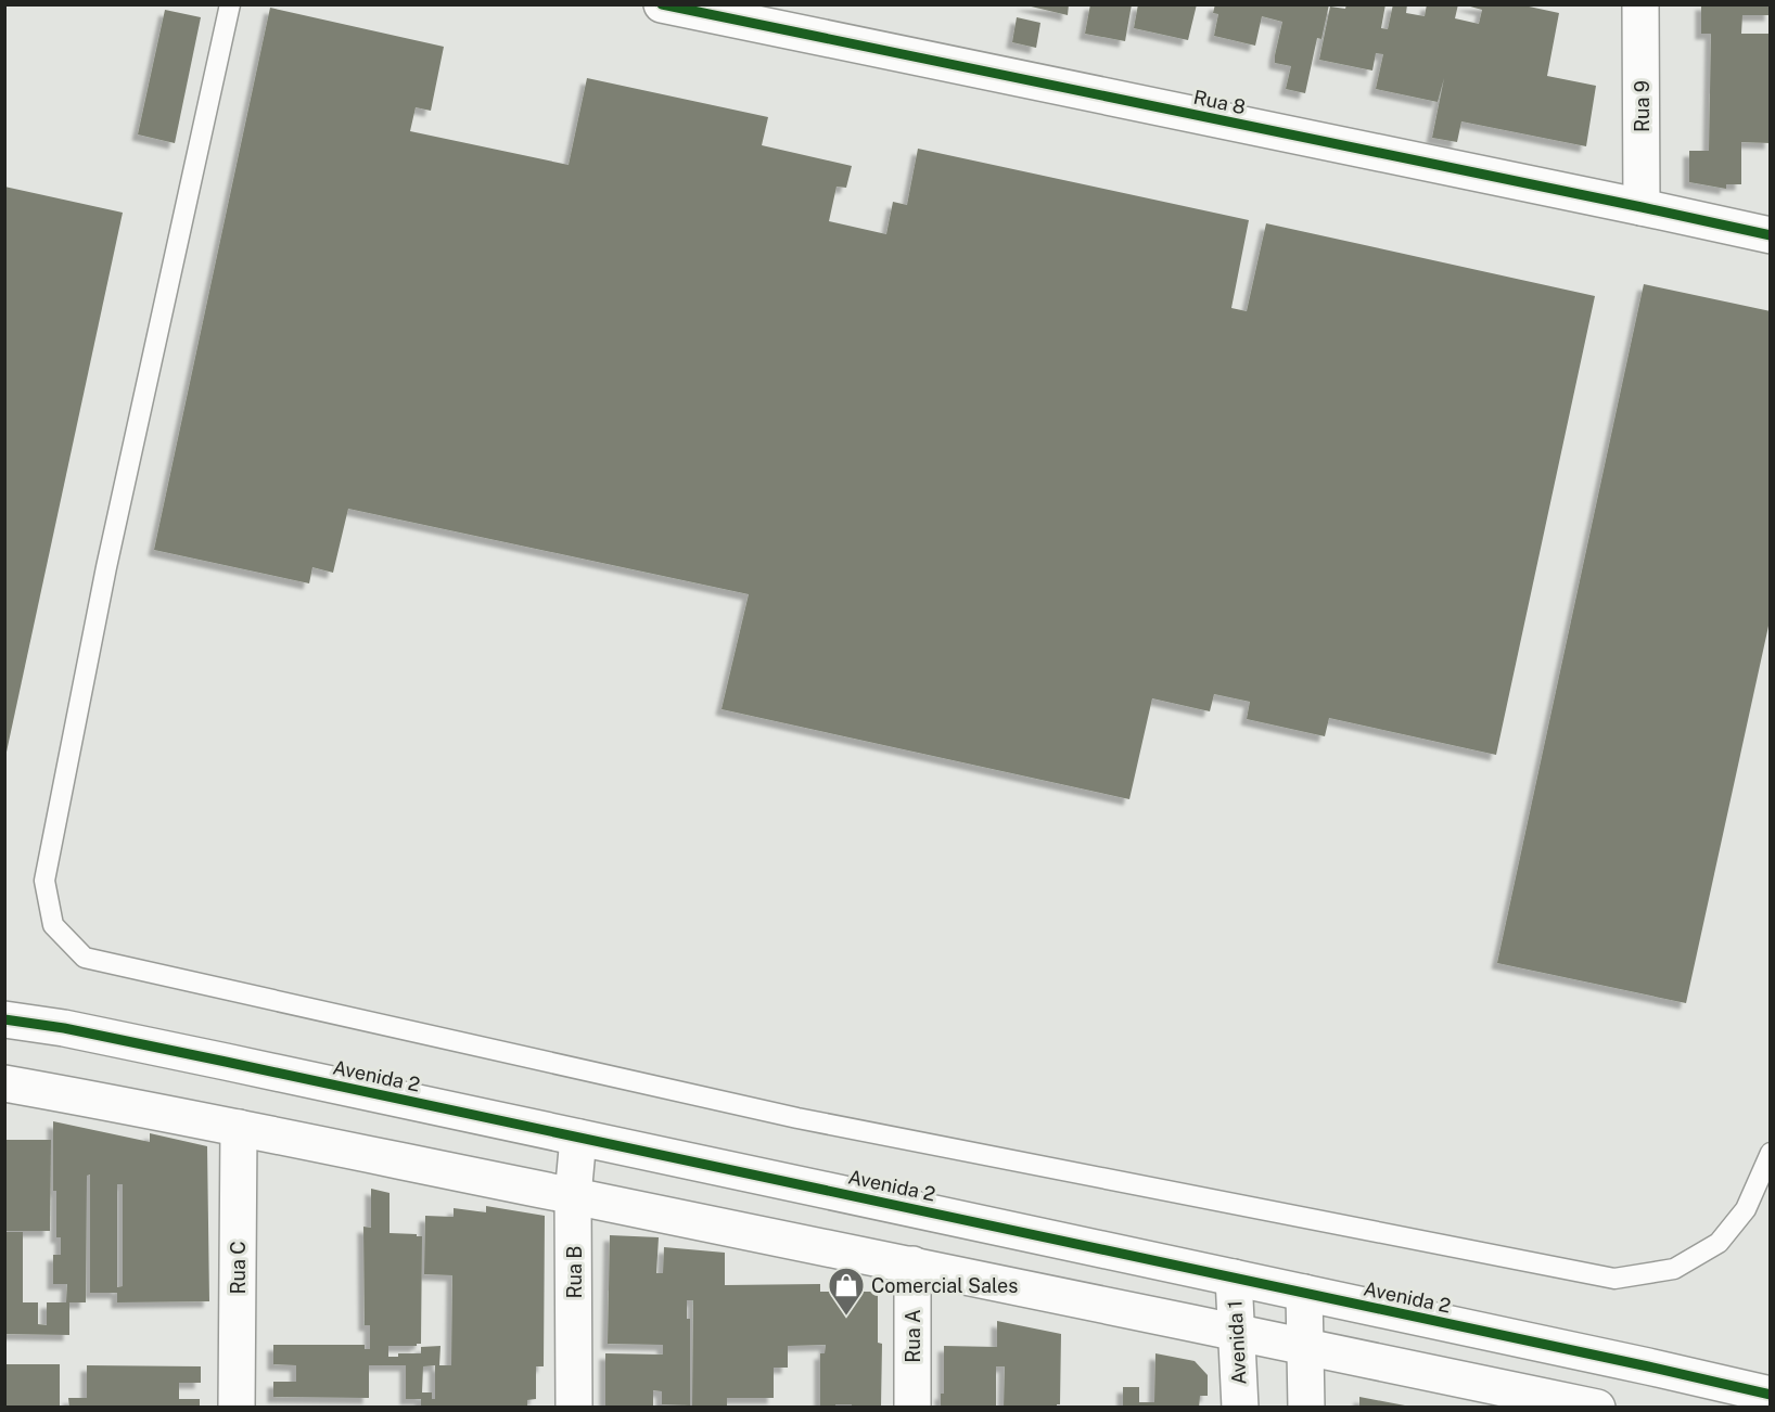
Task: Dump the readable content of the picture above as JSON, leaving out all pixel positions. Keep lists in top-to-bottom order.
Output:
{
  "streets": {
    "street": [
      "Rua 8",
      "Rua 9",
      "Avenida 2",
      "Rua C",
      "Rua B",
      "Rua A",
      "Avenida 1"
    ]
  },
  "crossings": [
    ["Rua 8", "Rua 9"],
    ["Avenida 2", "Rua B"],
    ["Avenida 2", "Avenida 1"]
  ],
  "places": {
    "shop": ["Comercial Sales"]
  }
}
